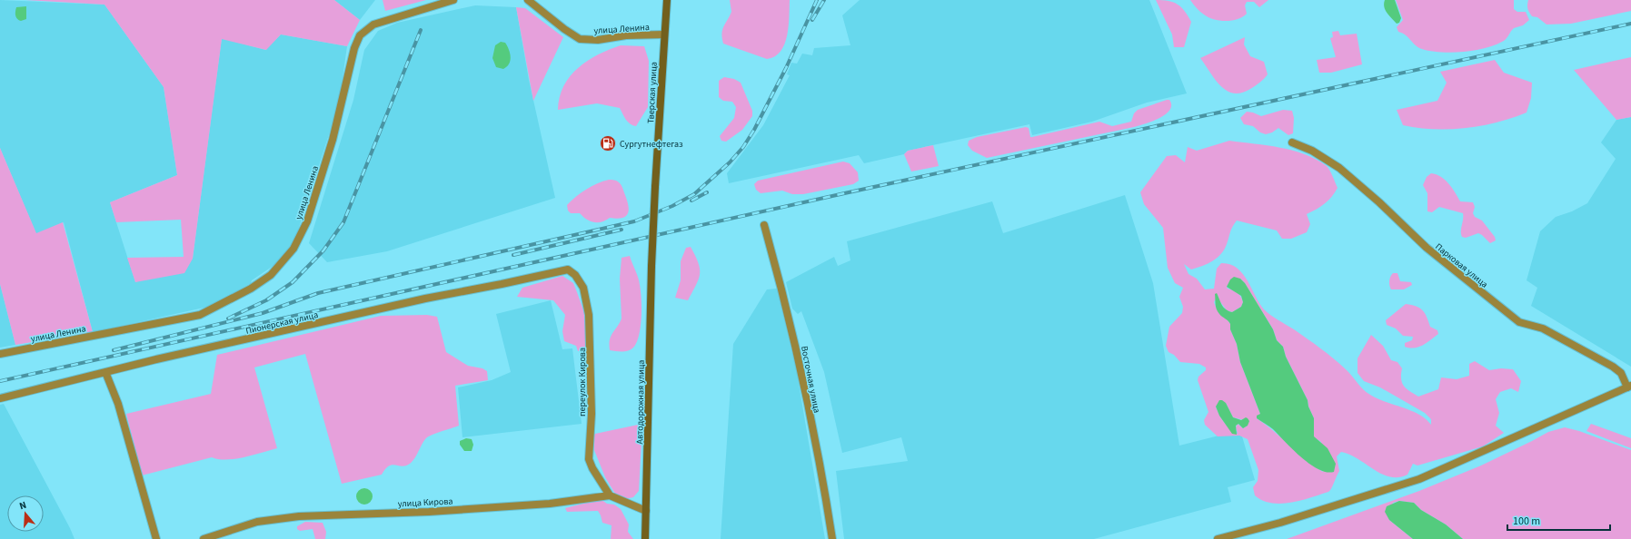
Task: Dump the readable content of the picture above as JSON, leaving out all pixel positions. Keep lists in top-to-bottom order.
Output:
{
  "streets": {
    "main road": ["Тверская улица", "Автодорожная улица"],
    "street": [
      "улица Ленина",
      "Парковая улица",
      "Пионерская улица",
      "Восточная улица",
      "переулок Кирова",
      "улица Кирова"
    ]
  },
  "crossings": [
    ["улица Ленина", "Тверская улица"],
    ["Тверская улица", "Автодорожная улица"],
    ["Пионерская улица", "переулок Кирова"],
    ["переулок Кирова", "улица Кирова"]
  ],
  "places": {
    "fuel station": ["Сургутнефтегаз"]
  },
  "scale_bar": "100 m",
  "north": "top"
}
